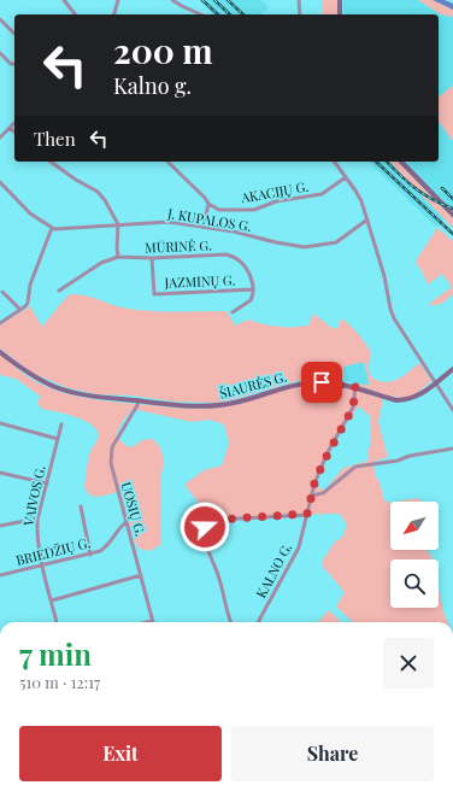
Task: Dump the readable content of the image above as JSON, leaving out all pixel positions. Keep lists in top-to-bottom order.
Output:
{
  "streets": {
    "main road": ["ŠIAURĖS G."],
    "street": [
      "AKACIJŲ G.",
      "J. KUPALOS G.",
      "MŪRINĖ G.",
      "JAZMINŲ G.",
      "VAIVOS G.",
      "UOSIŲ G.",
      "BRIEDŽIŲ G.",
      "KALNO G."
    ]
  },
  "crossings": [
    ["MŪRINĖ G.", "JAZMINŲ G."],
    ["ŠIAURĖS G.", "UOSIŲ G."],
    ["ŠIAURĖS G.", "KALNO G."],
    ["VAIVOS G.", "BRIEDŽIŲ G."],
    ["UOSIŲ G.", "BRIEDŽIŲ G."]
  ],
  "north": "bottom left",
  "page": {
    "turn": ["200 m", "Kalno g."],
    "then": "Then",
    "heading": ["7 min", "510 m · 12:17"],
    "buttons": ["Exit", "Share"]
  }
}
